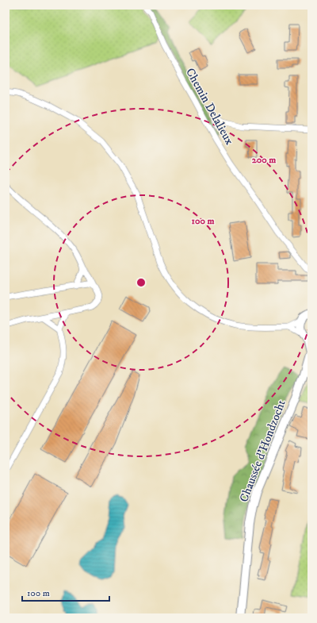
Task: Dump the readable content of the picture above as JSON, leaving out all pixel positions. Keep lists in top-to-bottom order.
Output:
{
  "streets": {
    "main road": ["Chaussée d'Hondzocht"],
    "street": ["Chemin Delalieux"]
  },
  "scale_bar": "100 m",
  "rings": ["200 m", "100 m"]
}
